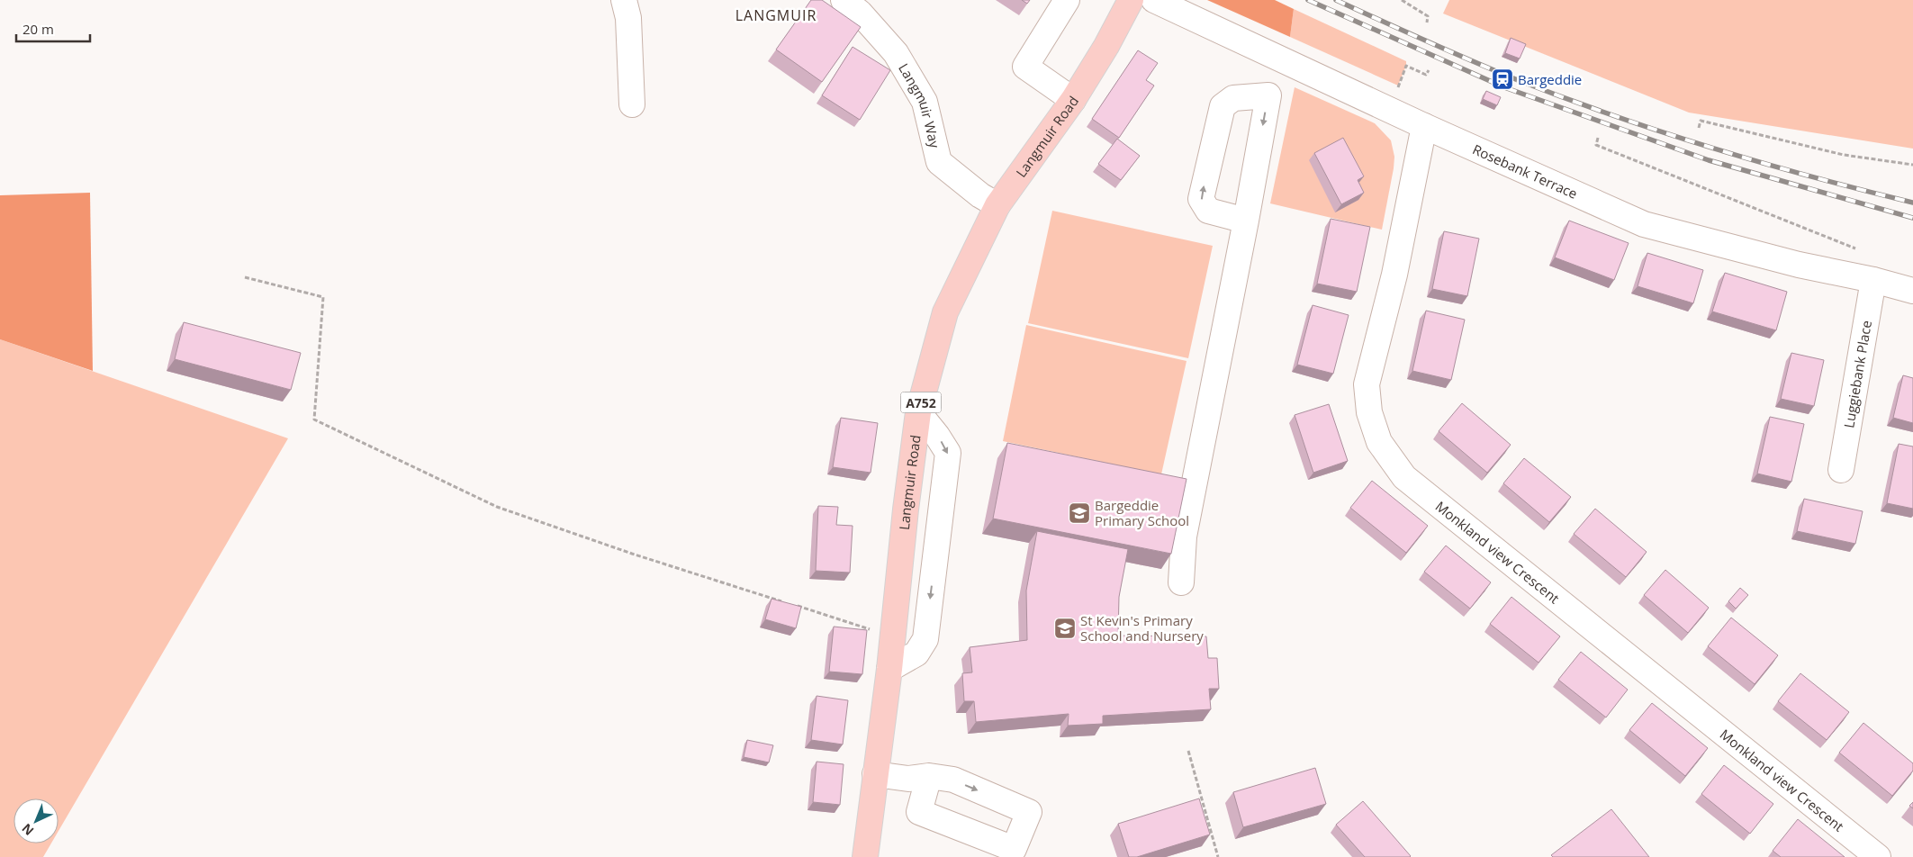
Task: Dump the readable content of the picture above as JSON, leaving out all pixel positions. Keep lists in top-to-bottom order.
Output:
{
  "streets": {
    "main road": ["Langmuir Road", "A752"],
    "street": [
      "Langmuir Way",
      "Rosebank Terrace",
      "Luggiebank Place",
      "Monkland view Crescent"
    ]
  },
  "crossings": [
    ["Langmuir Way", "Langmuir Road"],
    ["Rosebank Terrace", "Luggiebank Place"],
    ["Rosebank Terrace", "Monkland view Crescent"]
  ],
  "districts": ["LANGMUIR"],
  "places": {
    "station": ["Bargeddie"],
    "school or university": ["Bargeddie Primary School", "St Kevin's Primary School and Nursery"]
  },
  "scale_bar": "20 m",
  "north": "bottom left"
}
